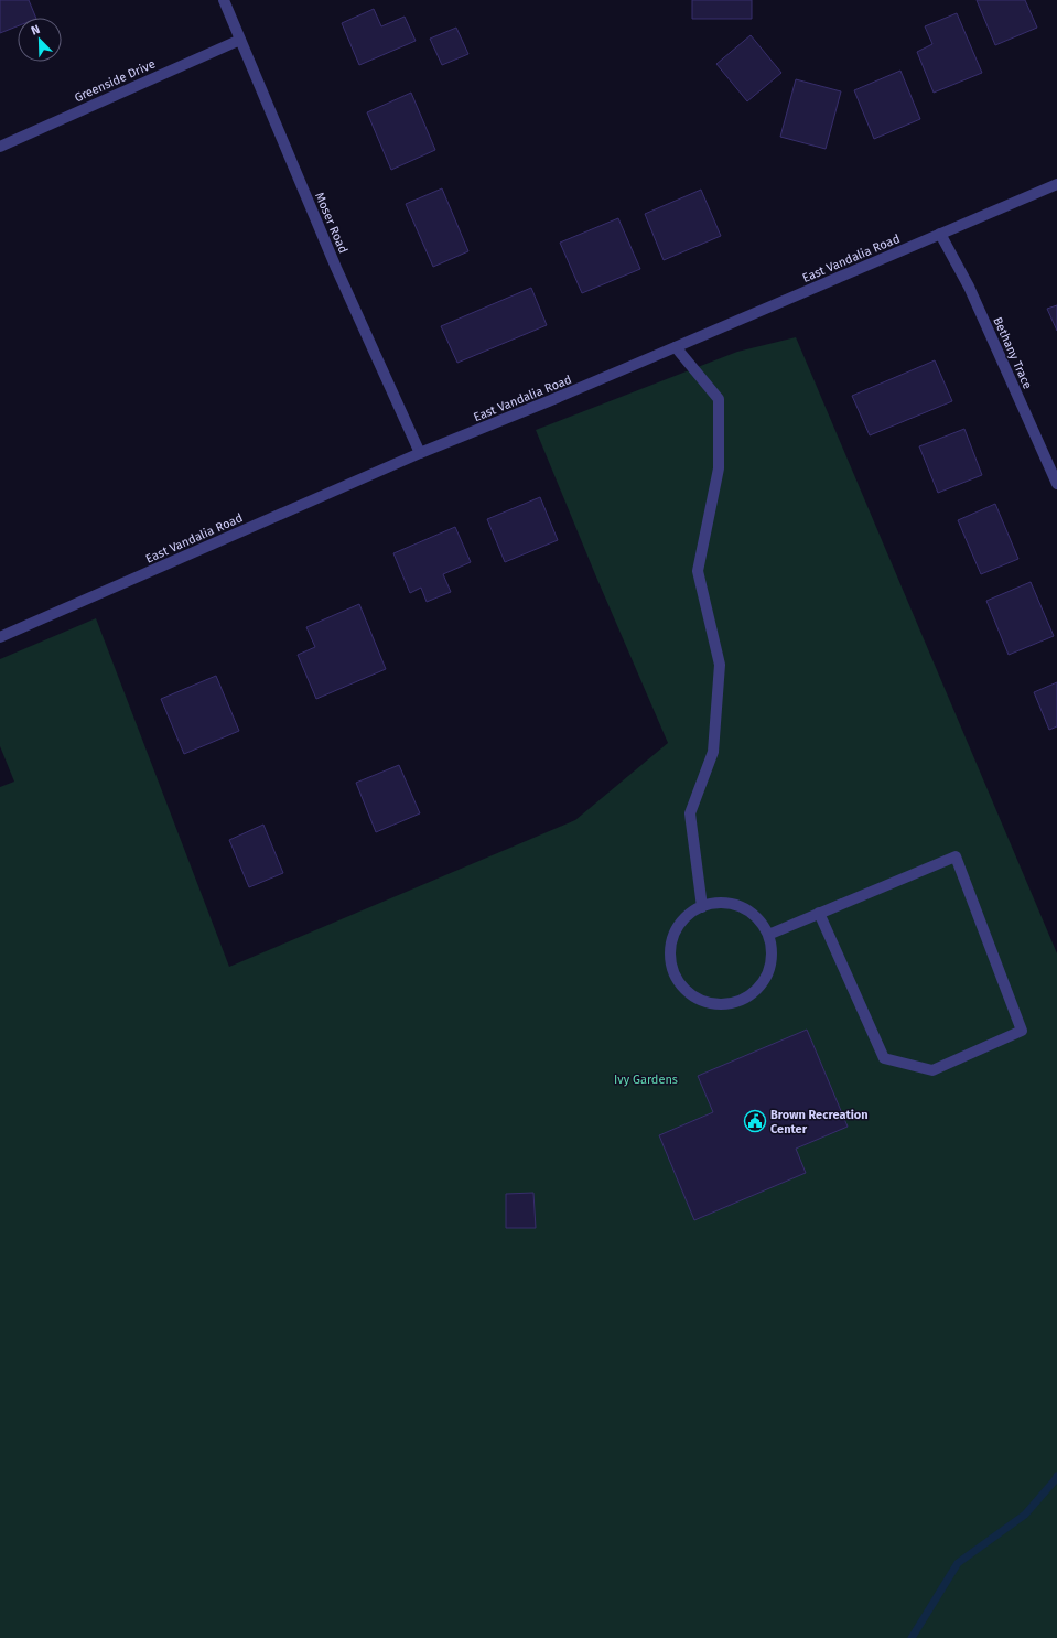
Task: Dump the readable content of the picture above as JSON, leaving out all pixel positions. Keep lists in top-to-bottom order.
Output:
{
  "streets": {
    "street": [
      "Greenside Drive",
      "Moser Road",
      "East Vandalia Road",
      "Bethany Trace"
    ]
  },
  "crossings": [
    ["Greenside Drive", "Moser Road"],
    ["Moser Road", "East Vandalia Road"],
    ["East Vandalia Road", "Bethany Trace"]
  ],
  "parks": ["Ivy Gardens"],
  "places": {
    "public building": ["Brown Recreation Center"]
  },
  "north": "top left"
}
